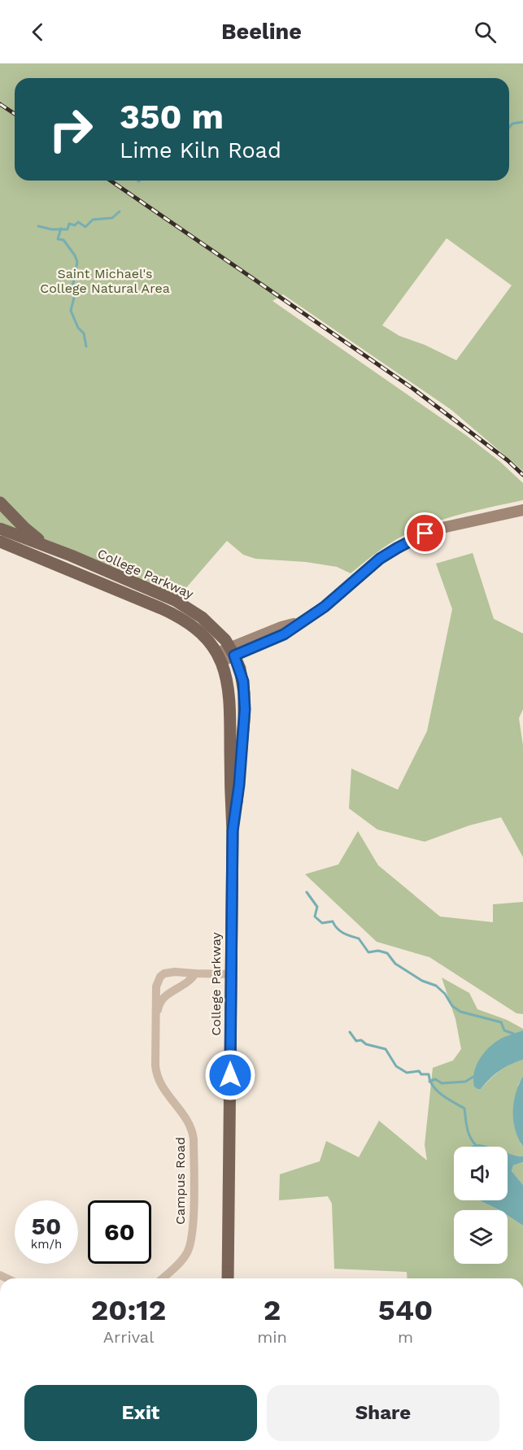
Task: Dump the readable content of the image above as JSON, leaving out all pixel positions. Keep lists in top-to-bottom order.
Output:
{
  "streets": {
    "main road": ["College Parkway"],
    "street": ["Campus Road"]
  },
  "crossings": [
    ["College Parkway", "Campus Road"]
  ],
  "parks": ["Saint Michael's College Natural Area"],
  "page": {
    "header": "Beeline",
    "turn": ["350 m", "Lime Kiln Road"],
    "speed": "50 km/h",
    "limit": "60",
    "eta": [
      "20:12",
      "Arrival",
      "2",
      "min",
      "540",
      "m"
    ],
    "buttons": ["Exit", "Share"]
  }
}
